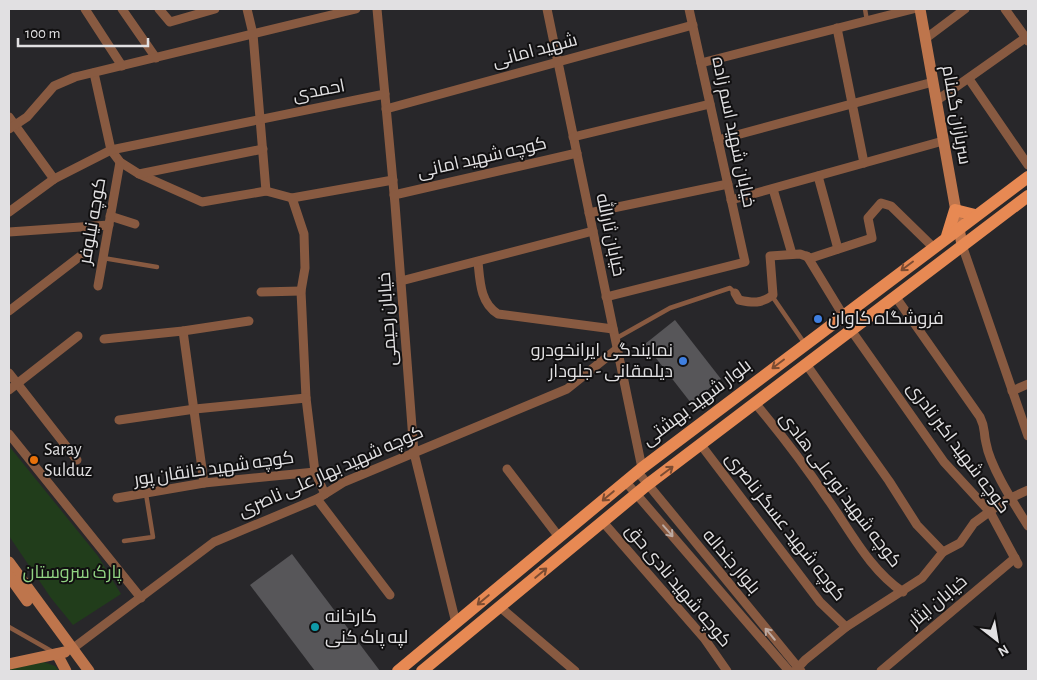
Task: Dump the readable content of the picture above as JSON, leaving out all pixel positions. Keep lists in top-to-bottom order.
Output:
{
  "streets": {
    "main road": ["سربازان گمنام", "بلوار شهید بهشتی"],
    "street": [
      "شهید امانی",
      "احمدی",
      "خیابان شهید اسم زاده",
      "کوچه شهید امانی",
      "کوچه نیلوفر",
      "خیابان ثارالله",
      "خیابان رحیمی",
      "کوچه شهید اکبر نادری",
      "کوچه شهید خانقان پور",
      "کوچه شهید بهار علی ناصری",
      "کوچه شهید نورعلی هادی",
      "کوچه شهید عسگر ناصری",
      "بلوار جنداله",
      "کوچه شهید نادی حق",
      "خیابان ایثار"
    ]
  },
  "crossings": [
    ["شهید امانی", "خیابان شهید اسم زاده"],
    ["شهید امانی", "خیابان ثارالله"],
    ["شهید امانی", "خیابان رحیمی"],
    ["احمدی", "خیابان رحیمی"],
    ["سربازان گمنام", "بلوار شهید بهشتی"],
    ["خیابان شهید اسم زاده", "خیابان ثارالله"],
    ["کوچه شهید امانی", "خیابان ثارالله"],
    ["کوچه شهید امانی", "خیابان رحیمی"],
    ["خیابان ثارالله", "بلوار شهید بهشتی"],
    ["خیابان ثارالله", "کوچه شهید بهار علی ناصری"],
    ["خیابان ثارالله", "بلوار جنداله"],
    ["خیابان رحیمی", "بلوار شهید بهشتی"],
    ["خیابان رحیمی", "کوچه شهید بهار علی ناصری"],
    ["بلوار شهید بهشتی", "کوچه شهید اکبر نادری"],
    ["بلوار شهید بهشتی", "کوچه شهید نورعلی هادی"],
    ["بلوار شهید بهشتی", "کوچه شهید عسگر ناصری"],
    ["بلوار شهید بهشتی", "بلوار جنداله"],
    ["بلوار شهید بهشتی", "کوچه شهید نادی حق"],
    ["کوچه شهید اکبر نادری", "خیابان ایثار"]
  ],
  "parks": ["پارک سروستان"],
  "places": [
    "فروشگاه کاوان",
    "نمایندگی ایرانخودرو دیلمقانی - جلودار",
    "Saray Sulduz",
    "کارخانه لپه پاک کنی"
  ],
  "scale_bar": "100 m",
  "north": "bottom right"
}
